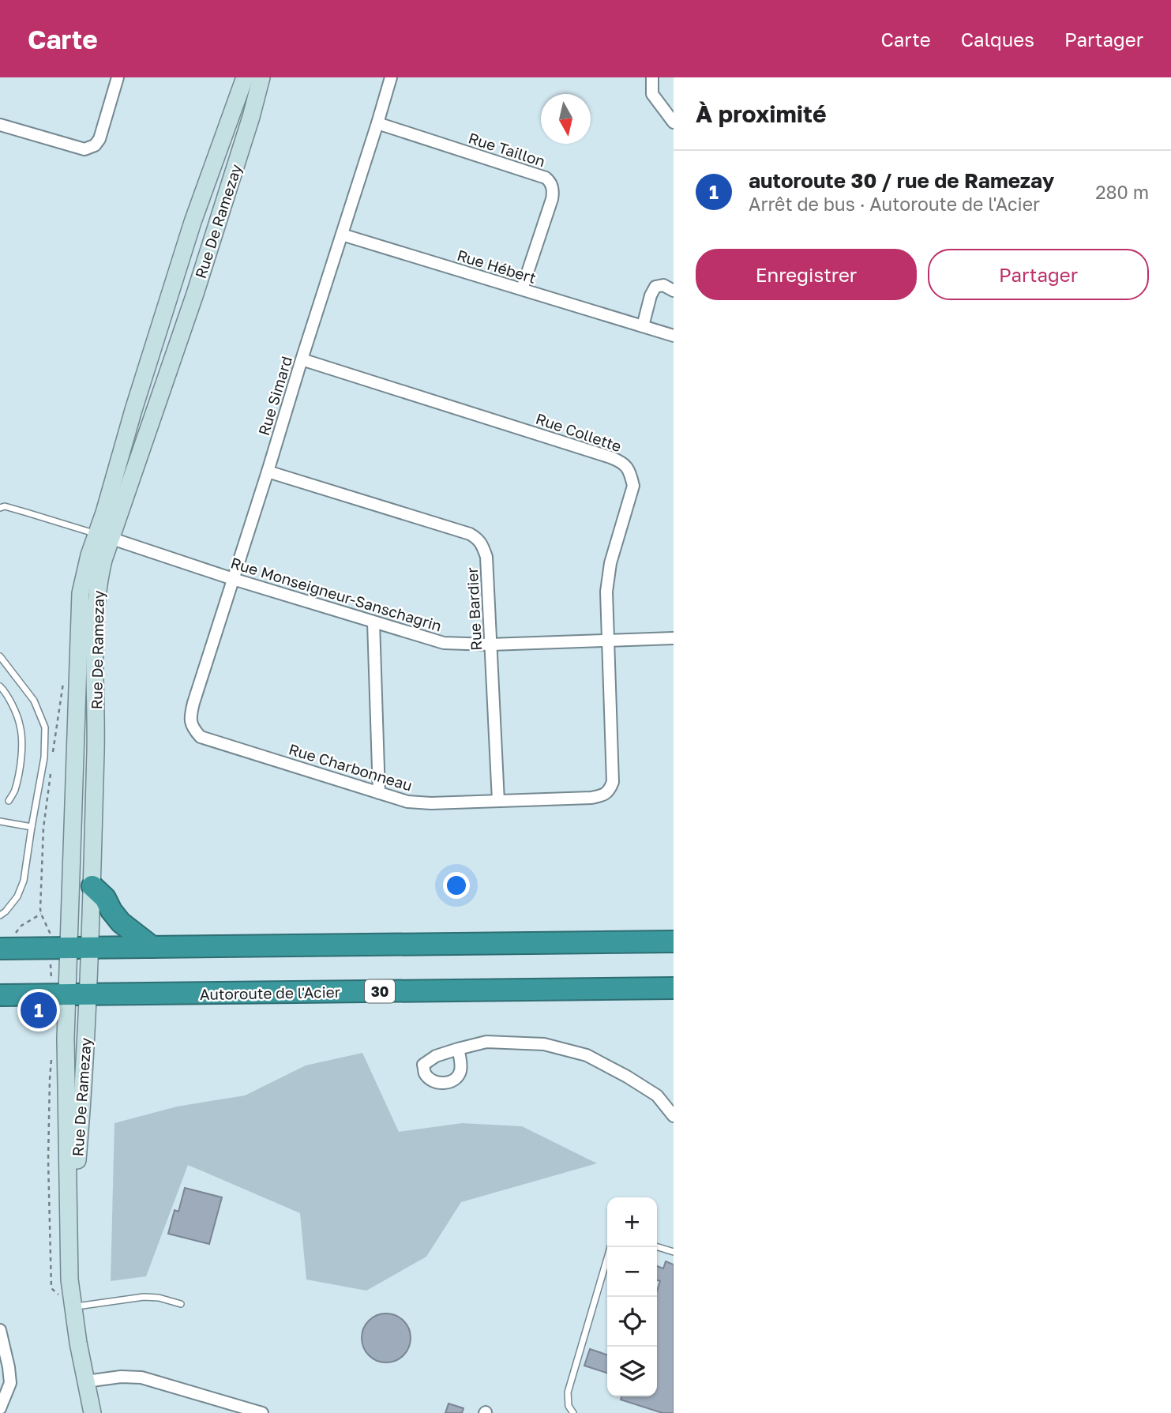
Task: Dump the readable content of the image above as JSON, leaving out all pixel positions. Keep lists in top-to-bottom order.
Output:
{
  "streets": {
    "highway": ["30", "Autoroute de l'Acier"],
    "street": [
      "Rue Taillon",
      "Rue De Ramezay",
      "Rue Hébert",
      "Rue Simard",
      "Rue Collette",
      "Rue Monseigneur-Sanschagrin",
      "Rue Bardier",
      "Rue Charbonneau"
    ]
  },
  "crossings": [
    ["Rue Taillon", "Rue Hébert"],
    ["Rue Taillon", "Rue Simard"],
    ["Rue De Ramezay", "Rue Monseigneur-Sanschagrin"],
    ["Rue De Ramezay", "Autoroute de l'Acier"],
    ["Rue Hébert", "Rue Simard"],
    ["Rue Simard", "Rue Collette"],
    ["Rue Simard", "Rue Monseigneur-Sanschagrin"],
    ["Rue Simard", "Rue Bardier"],
    ["Rue Simard", "Rue Charbonneau"],
    ["Rue Collette", "Rue Monseigneur-Sanschagrin"],
    ["Rue Collette", "Rue Charbonneau"],
    ["Rue Monseigneur-Sanschagrin", "Rue Bardier"],
    ["Rue Bardier", "Rue Charbonneau"]
  ],
  "north": "bottom",
  "page": {
    "header": "Carte",
    "nav": ["Carte", "Calques", "Partager"],
    "heading": "À proximité",
    "list": [
      {
        "mark": "1",
        "name": "autoroute 30 / rue de Ramezay",
        "note": "Arrêt de bus · Autoroute de l'Acier",
        "value": "280 m"
      }
    ],
    "buttons": ["Enregistrer", "Partager"],
    "pins": "1",
    "map_buttons": ["+", "−"]
  }
}
